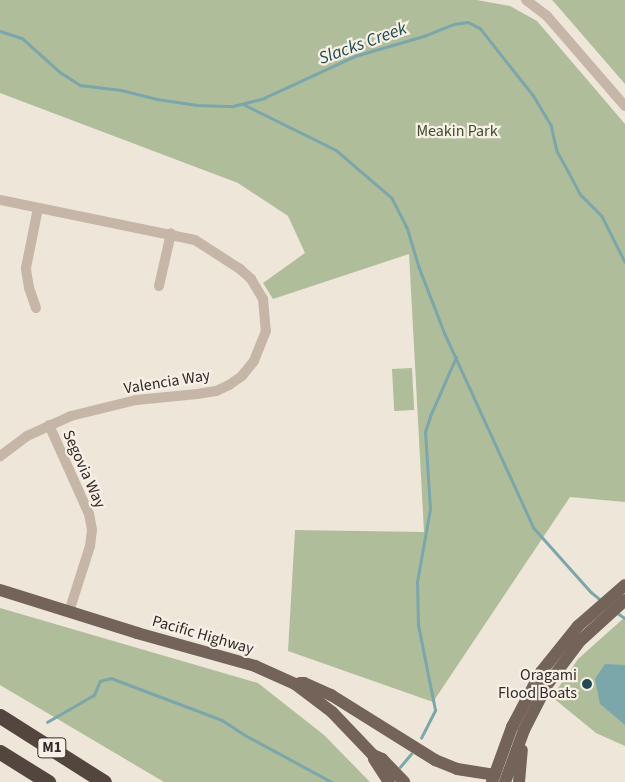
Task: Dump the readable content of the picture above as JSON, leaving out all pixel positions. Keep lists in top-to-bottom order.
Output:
{
  "streets": {
    "highway": ["M1"],
    "main road": ["Pacific Highway"],
    "street": ["Valencia Way", "Segovia Way"]
  },
  "crossings": [
    ["Valencia Way", "Segovia Way"],
    ["Segovia Way", "Pacific Highway"]
  ],
  "water": ["Slacks Creek"],
  "parks": ["Meakin Park"],
  "places": ["Oragami Flood Boats"]
}
